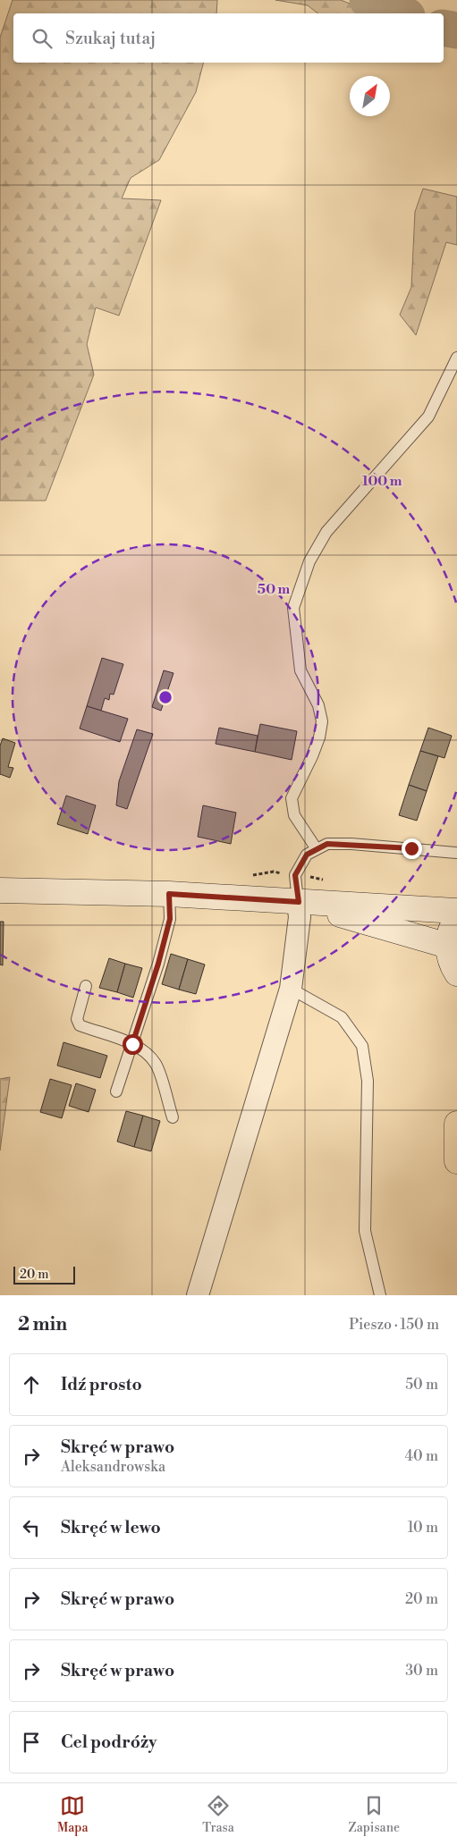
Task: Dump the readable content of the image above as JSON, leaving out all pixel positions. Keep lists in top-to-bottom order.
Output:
{
  "scale_bar": "20 m",
  "north": "top right",
  "page": {
    "search": "Szukaj tutaj",
    "scale": "20 m",
    "heading": ["2 min", "Pieszo · 150 m"],
    "list": [
      ["Idź prosto", "50 m"],
      ["Skręć w prawo", "Aleksandrowska", "40 m"],
      ["Skręć w lewo", "10 m"],
      ["Skręć w prawo", "20 m"],
      ["Skręć w prawo", "30 m"],
      "Cel podróży"
    ],
    "nav": ["Mapa", "Trasa", "Zapisane"]
  },
  "rings": ["100 m", "50 m"]
}
